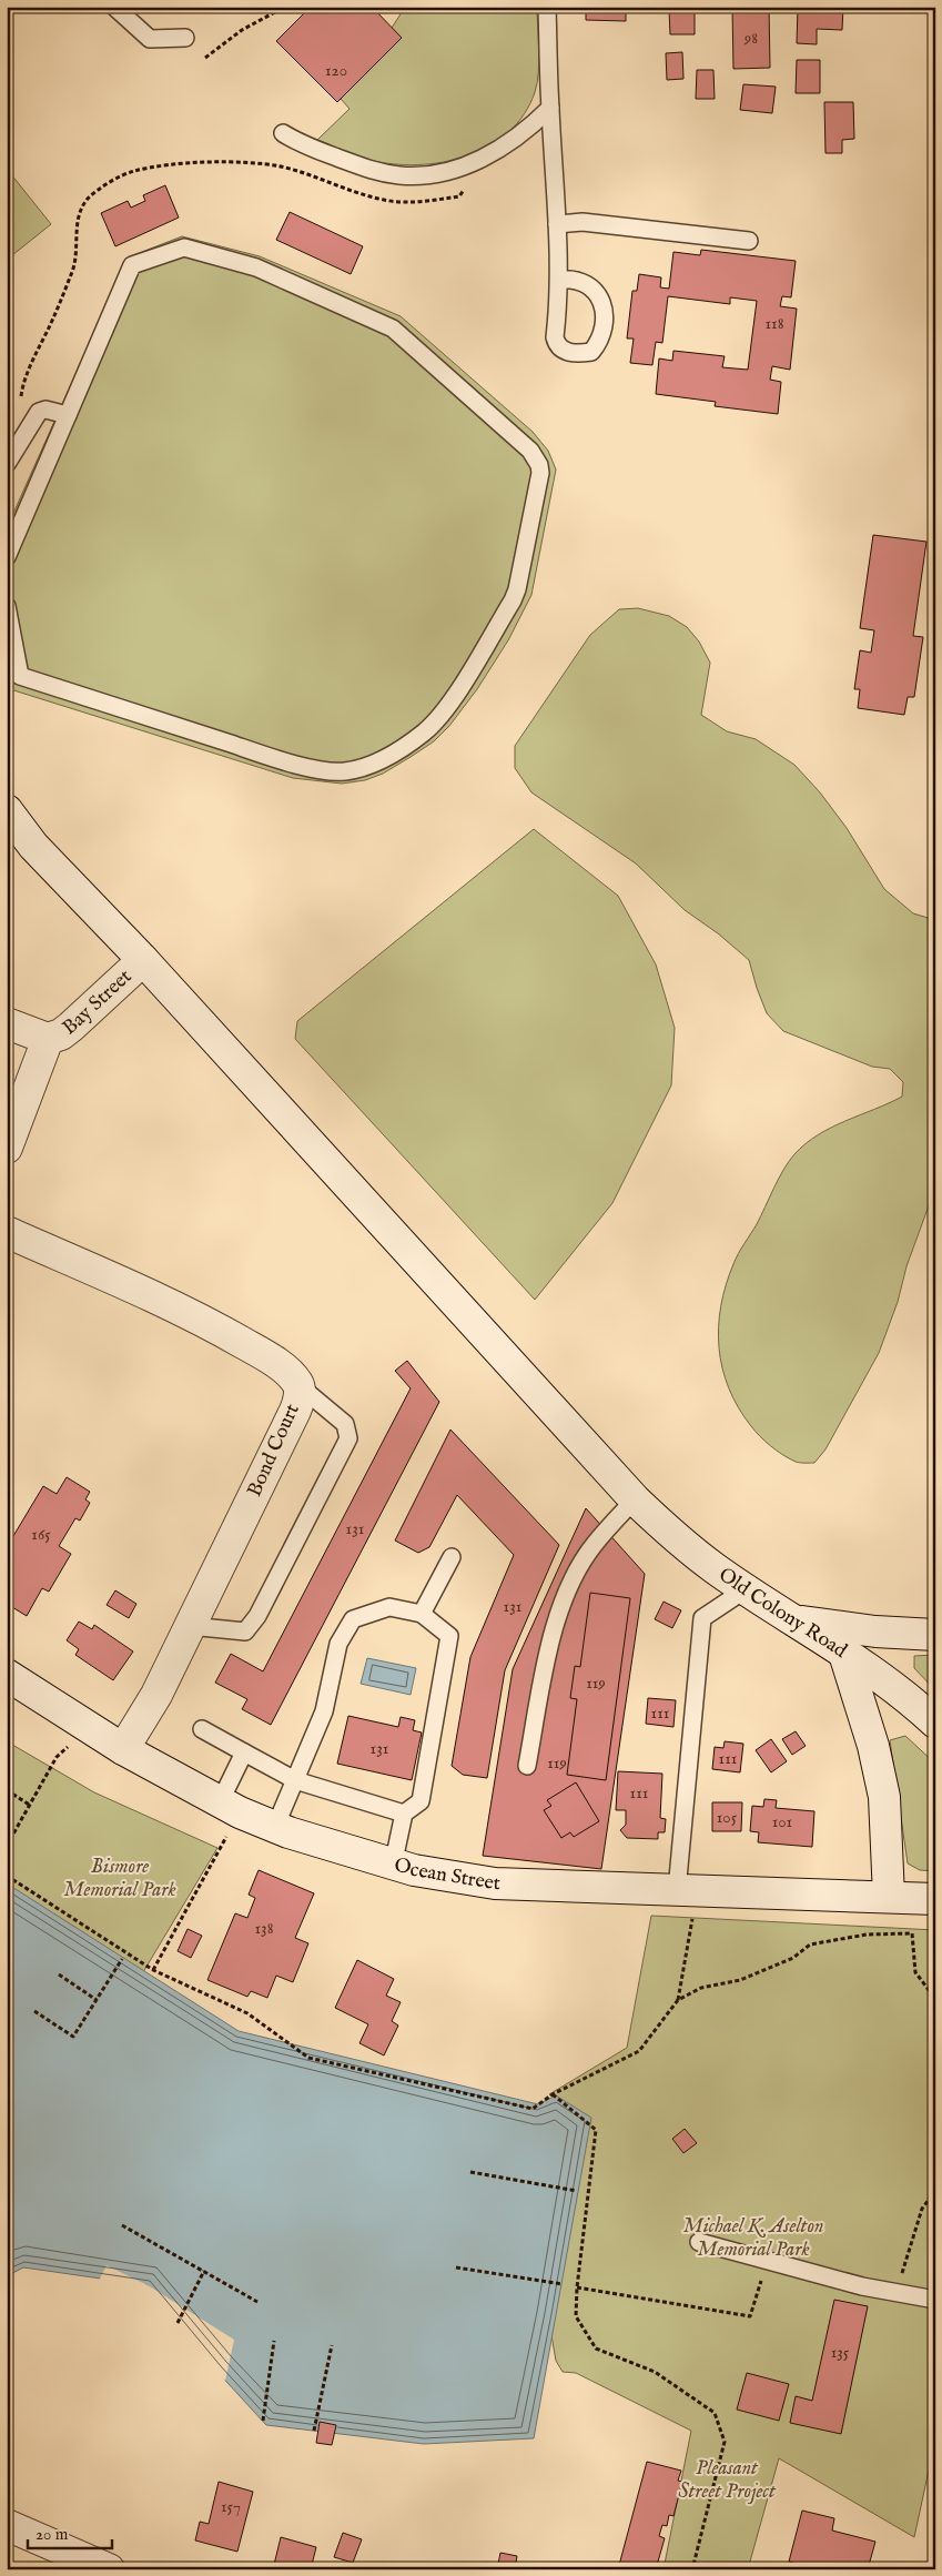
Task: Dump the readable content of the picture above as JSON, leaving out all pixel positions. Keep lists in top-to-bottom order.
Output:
{
  "streets": {
    "street": [
      "Bay Street",
      "Bond Court",
      "Old Colony Road",
      "Ocean Street"
    ]
  },
  "crossings": [
    ["Bay Street", "Old Colony Road"],
    ["Bond Court", "Ocean Street"]
  ],
  "parks": ["Bismore Memorial Park", "Michael K. Aselton Memorial Park", "Pleasant Street Project"],
  "house_numbers": [
    "98",
    "120",
    "118",
    "131",
    "165",
    "131",
    "119",
    "111",
    "131",
    "111",
    "119",
    "111",
    "105",
    "101",
    "138",
    "135",
    "157"
  ],
  "scale_bar": "20 m"
}
